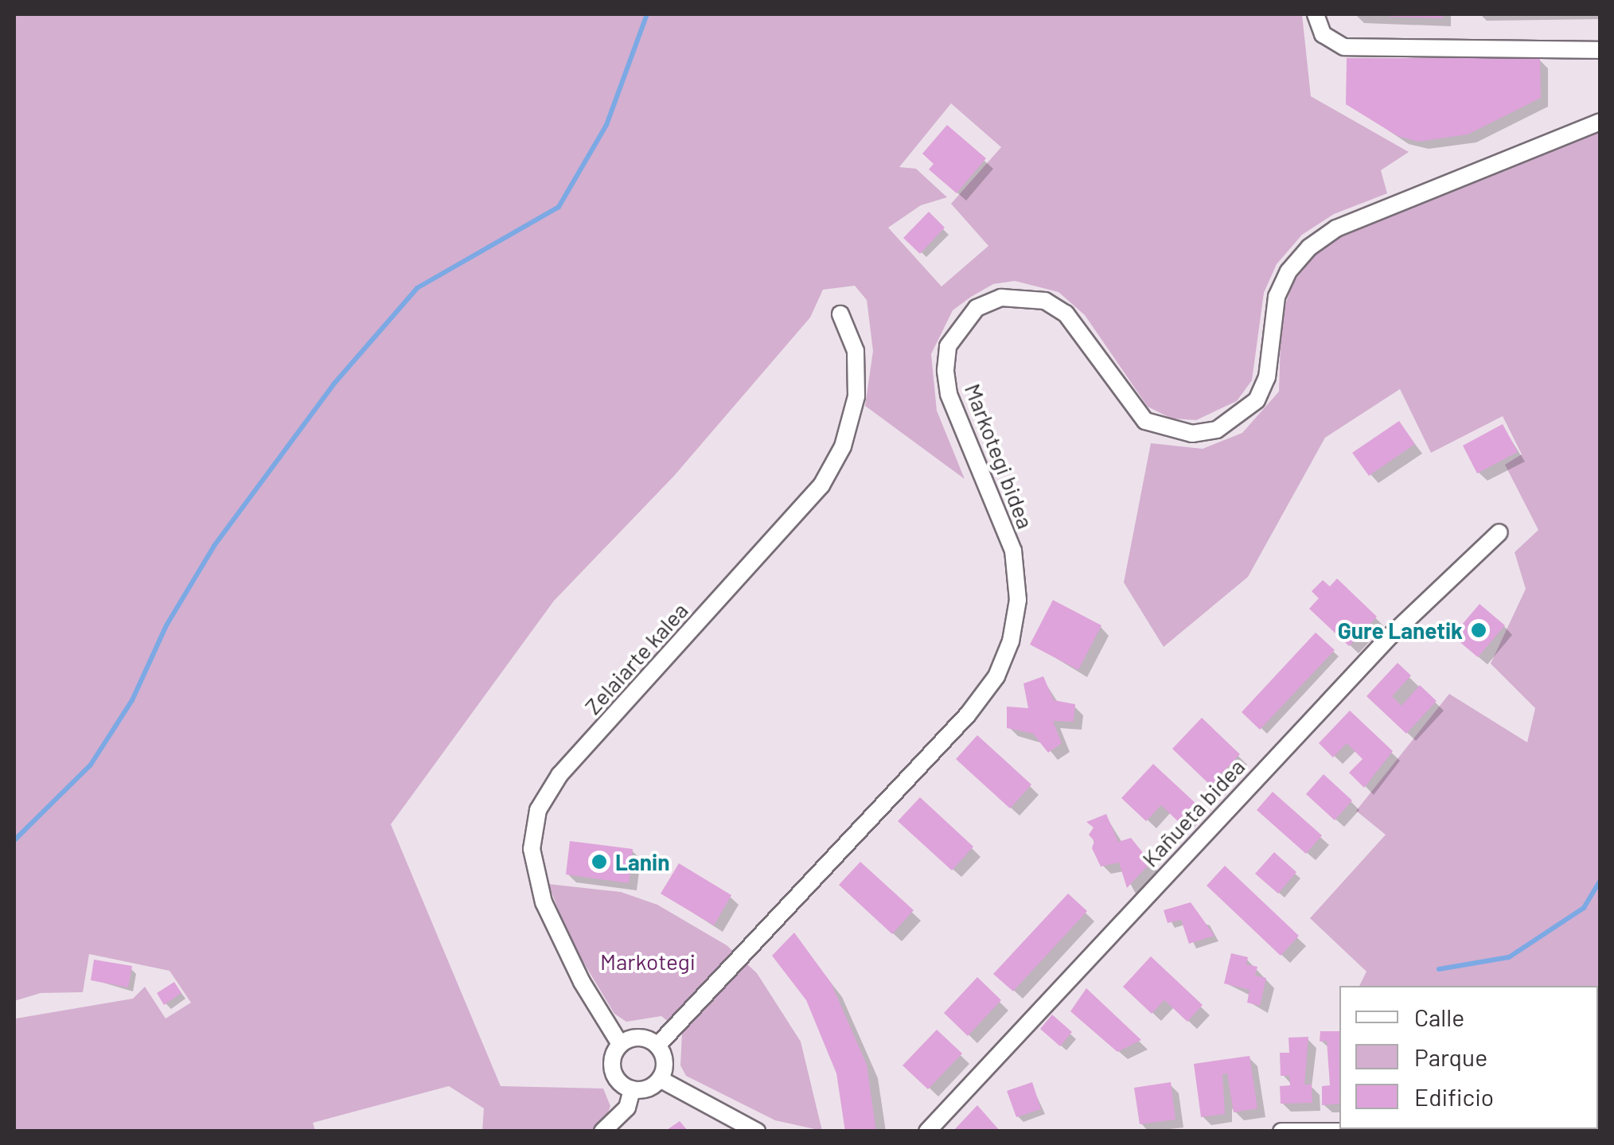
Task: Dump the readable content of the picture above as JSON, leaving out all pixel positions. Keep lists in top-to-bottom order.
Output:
{
  "streets": {
    "street": ["Markotegi bidea", "Zelaiarte kalea", "Kañueta bidea"]
  },
  "crossings": [
    ["Markotegi bidea", "Zelaiarte kalea"]
  ],
  "parks": ["Markotegi"],
  "places": ["Gure Lanetik", "Lanin"],
  "legend": ["Calle", "Parque", "Edificio"]
}
